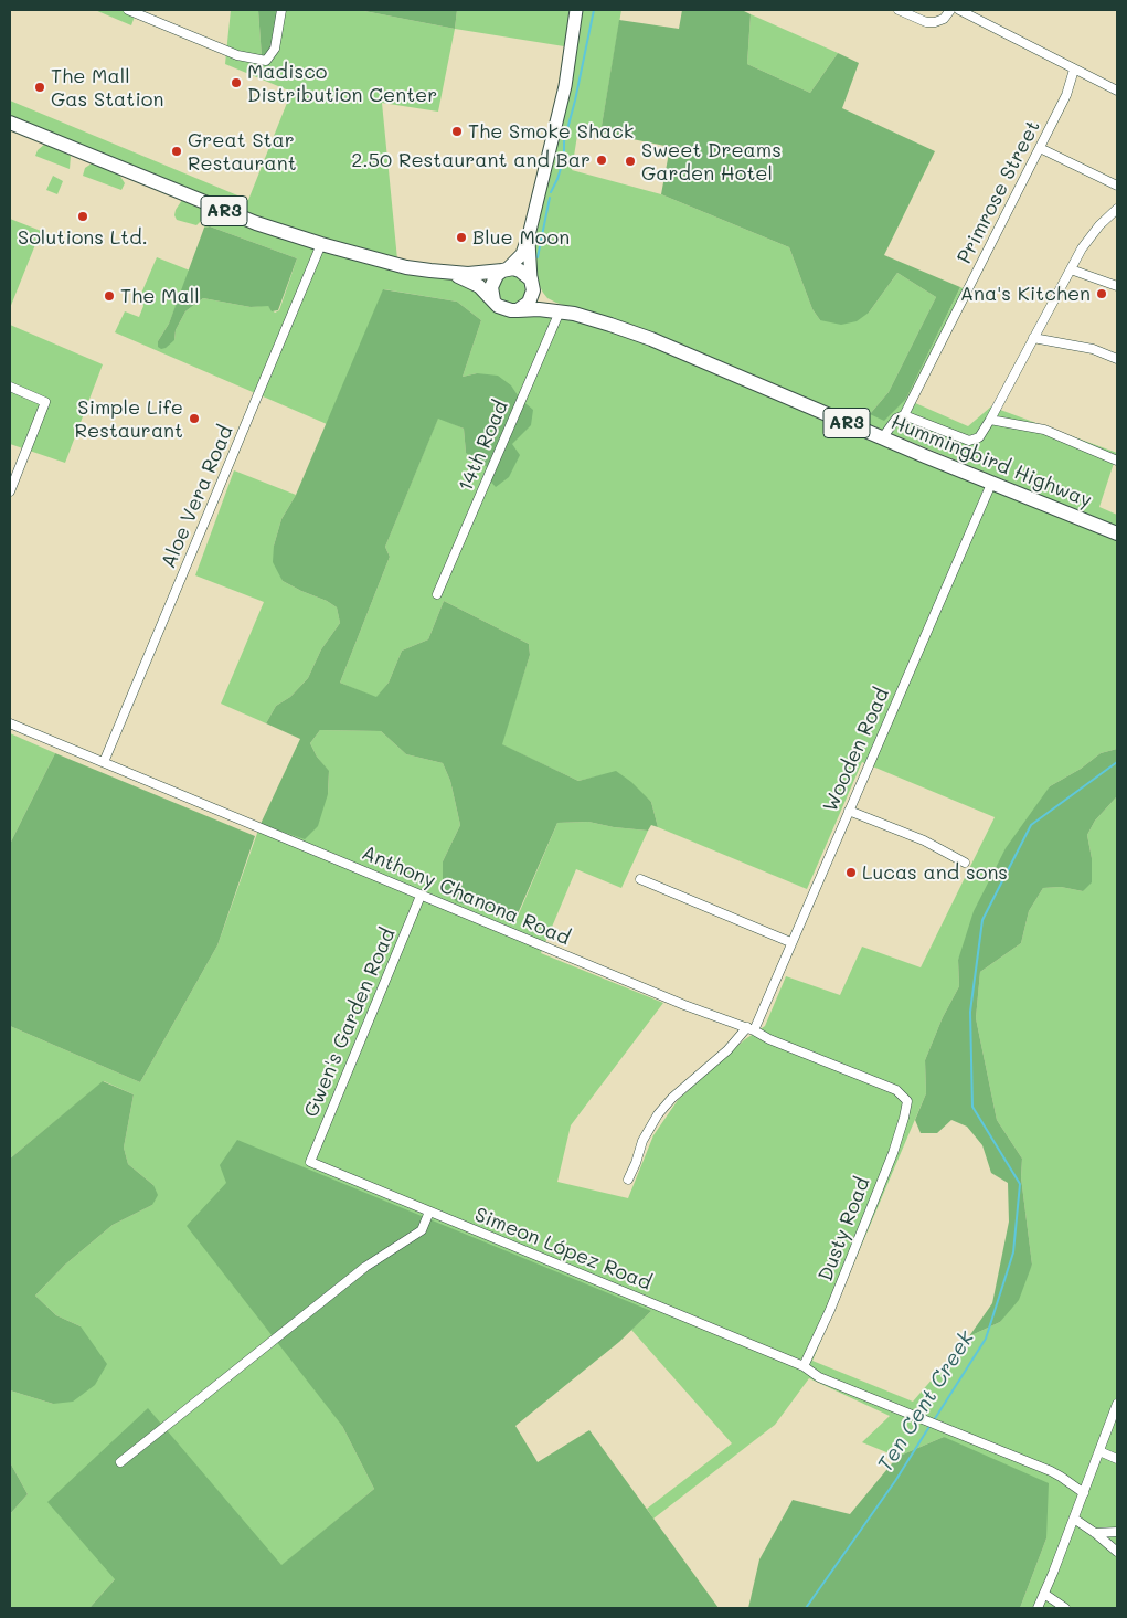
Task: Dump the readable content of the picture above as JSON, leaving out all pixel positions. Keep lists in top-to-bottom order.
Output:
{
  "streets": {
    "main road": ["AR3", "Hummingbird Highway"],
    "street": [
      "Primrose Street",
      "14th Road",
      "Aloe Vera Road",
      "Wooden Road",
      "Anthony Chanona Road",
      "Gwen's Garden Road",
      "Dusty Road",
      "Simeon López Road"
    ]
  },
  "crossings": [
    ["Primrose Street", "Hummingbird Highway"],
    ["AR3", "Hummingbird Highway"],
    ["AR3", "Aloe Vera Road"],
    ["14th Road", "Hummingbird Highway"],
    ["Hummingbird Highway", "Wooden Road"],
    ["Aloe Vera Road", "Anthony Chanona Road"],
    ["Wooden Road", "Anthony Chanona Road"],
    ["Anthony Chanona Road", "Gwen's Garden Road"],
    ["Anthony Chanona Road", "Dusty Road"],
    ["Gwen's Garden Road", "Simeon López Road"],
    ["Dusty Road", "Simeon López Road"]
  ],
  "water": ["Ten Cent Creek"],
  "places": [
    "Madisco Distribution Center",
    "The Mall Gas Station",
    "The Smoke Shack",
    "Great Star Restaurant",
    "2.50 Restaurant and Bar",
    "Sweet Dreams Garden Hotel",
    "Solutions Ltd.",
    "Blue Moon",
    "Ana's Kitchen",
    "The Mall",
    "Simple Life Restaurant",
    "Lucas and sons"
  ]
}
